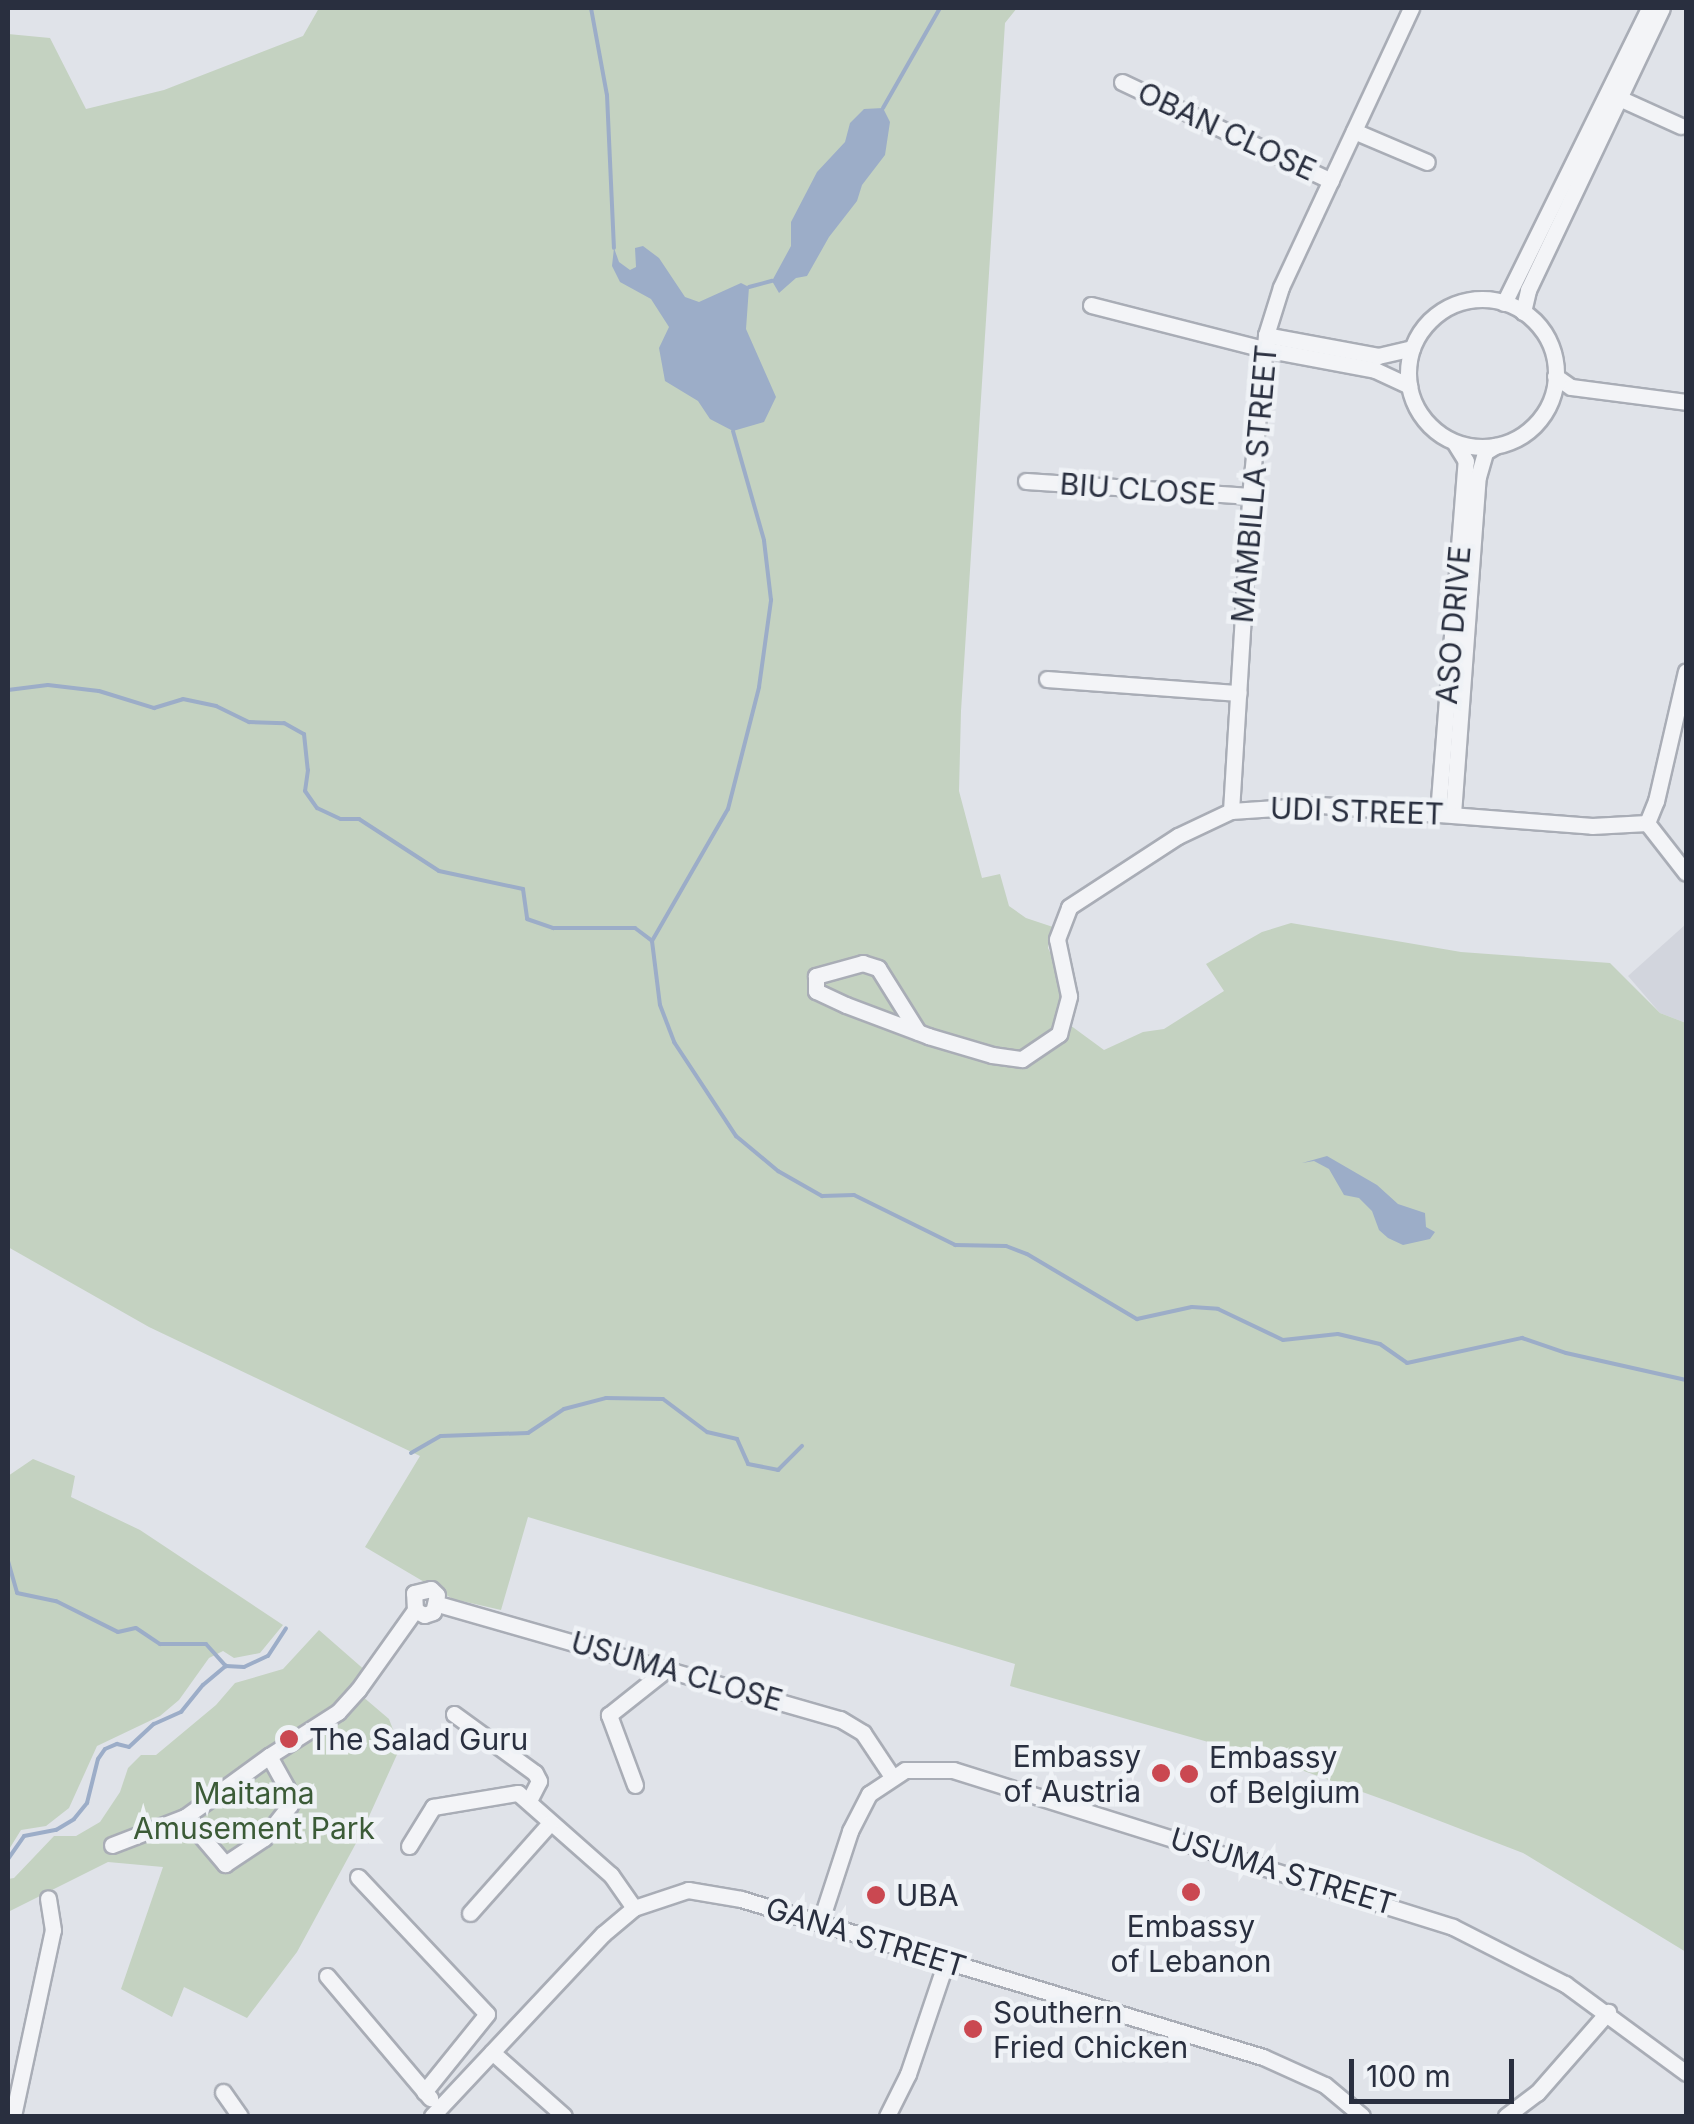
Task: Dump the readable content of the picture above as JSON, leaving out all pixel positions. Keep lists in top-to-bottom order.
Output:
{
  "streets": {
    "street": [
      "OBAN CLOSE",
      "MAMBILLA STREET",
      "BIU CLOSE",
      "ASO DRIVE",
      "UDI STREET",
      "USUMA CLOSE",
      "USUMA STREET",
      "GANA STREET"
    ]
  },
  "crossings": [
    ["OBAN CLOSE", "MAMBILLA STREET"],
    ["MAMBILLA STREET", "BIU CLOSE"],
    ["MAMBILLA STREET", "UDI STREET"],
    ["ASO DRIVE", "UDI STREET"],
    ["USUMA CLOSE", "USUMA STREET"]
  ],
  "parks": ["Maitama Amusement Park"],
  "places": [
    "The Salad Guru",
    "Embassy of Austria",
    "Embassy of Belgium",
    "Embassy of Lebanon",
    "UBA",
    "Southern Fried Chicken"
  ],
  "scale_bar": "100 m"
}
